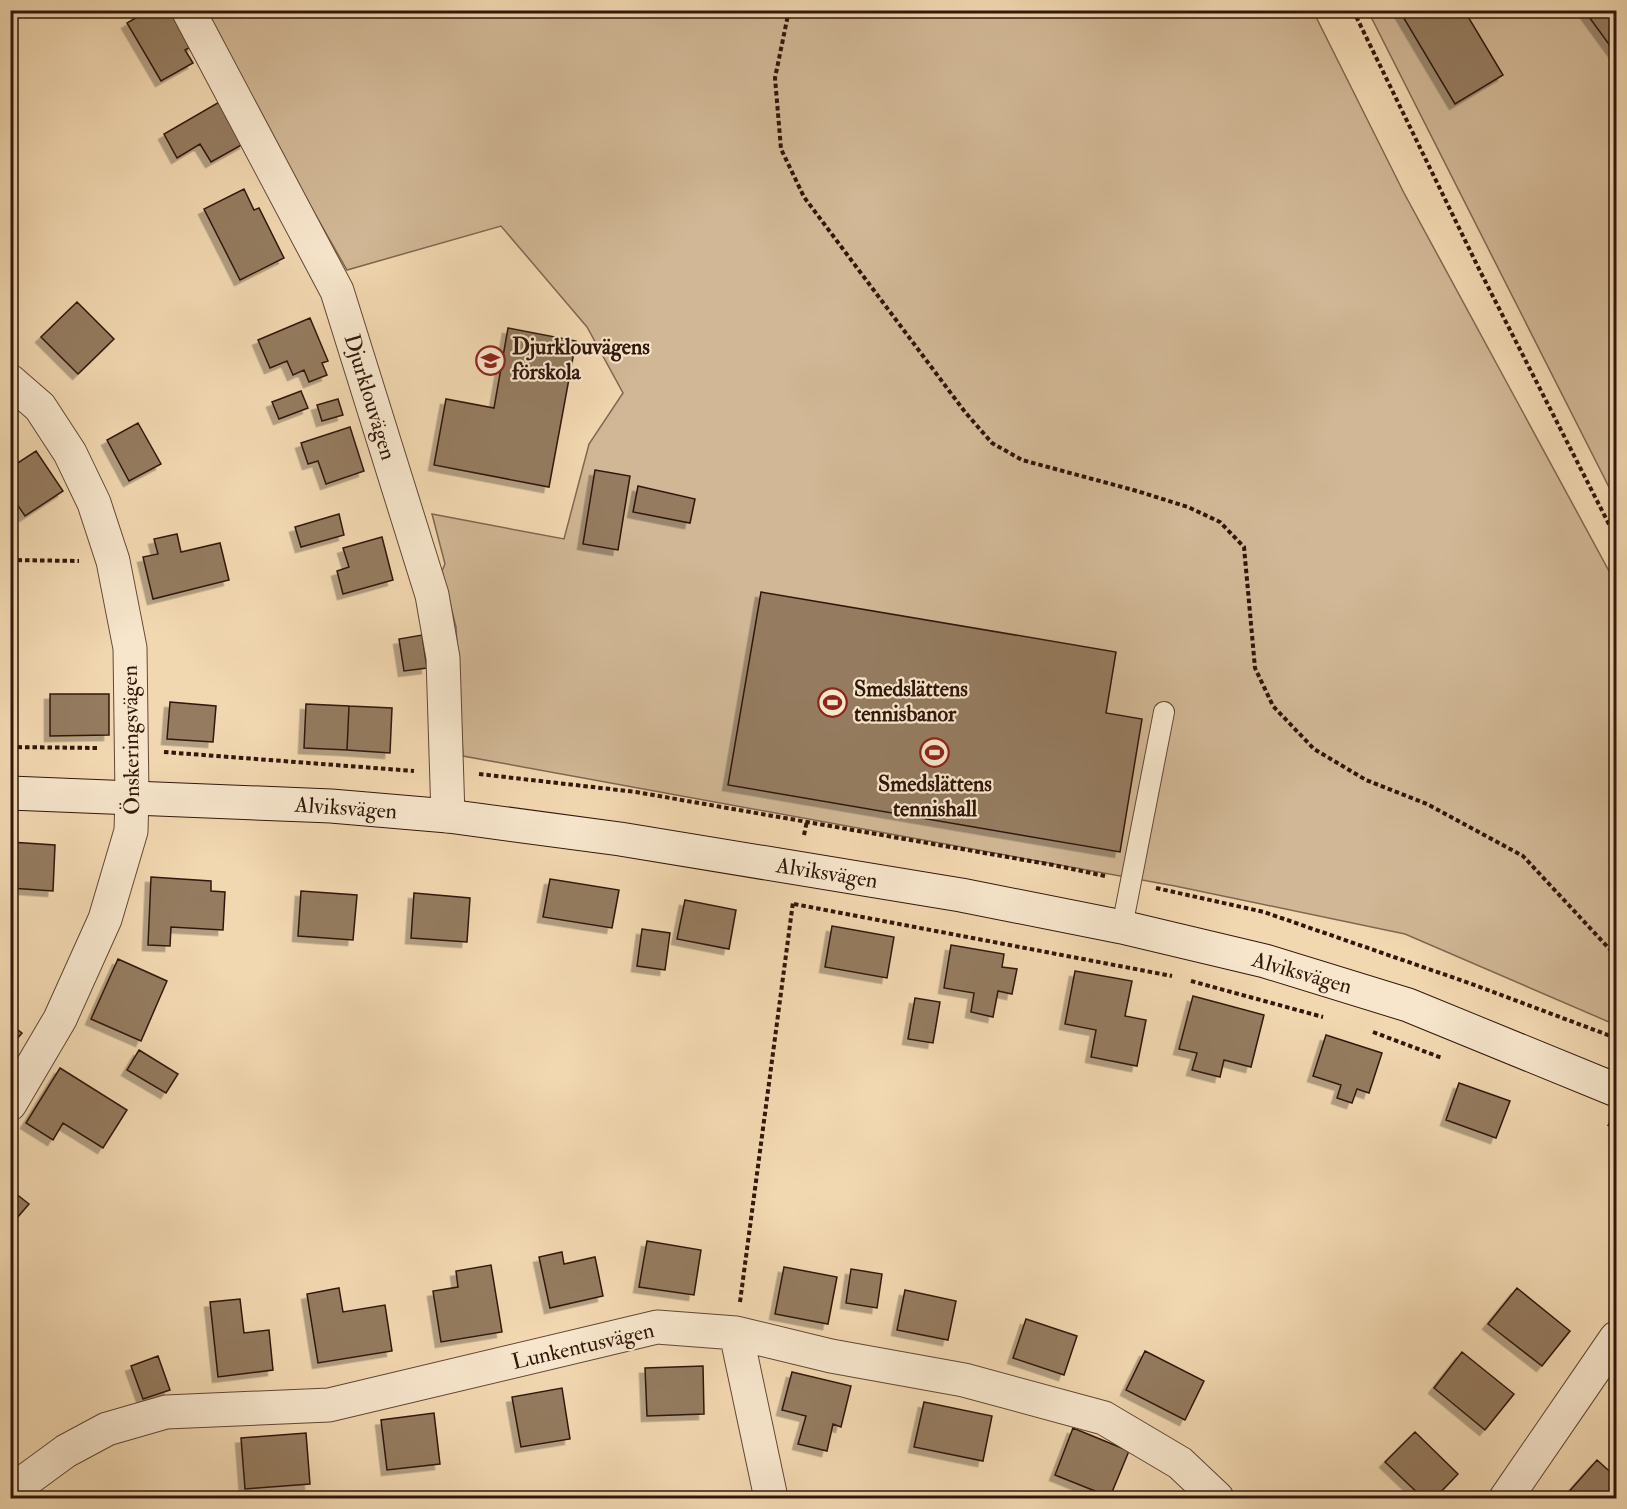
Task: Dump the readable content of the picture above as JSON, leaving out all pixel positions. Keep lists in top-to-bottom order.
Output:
{
  "streets": {
    "street": [
      "Djurklouvägen",
      "Önskeringsvägen",
      "Alviksvägen",
      "Lunkentusvägen"
    ]
  },
  "crossings": [
    ["Djurklouvägen", "Alviksvägen"],
    ["Önskeringsvägen", "Alviksvägen"]
  ],
  "places": {
    "school or university": ["Djurklouvägens förskola"],
    "sports": ["Smedslättens tennisbanor", "Smedslättens tennishall"]
  }
}
